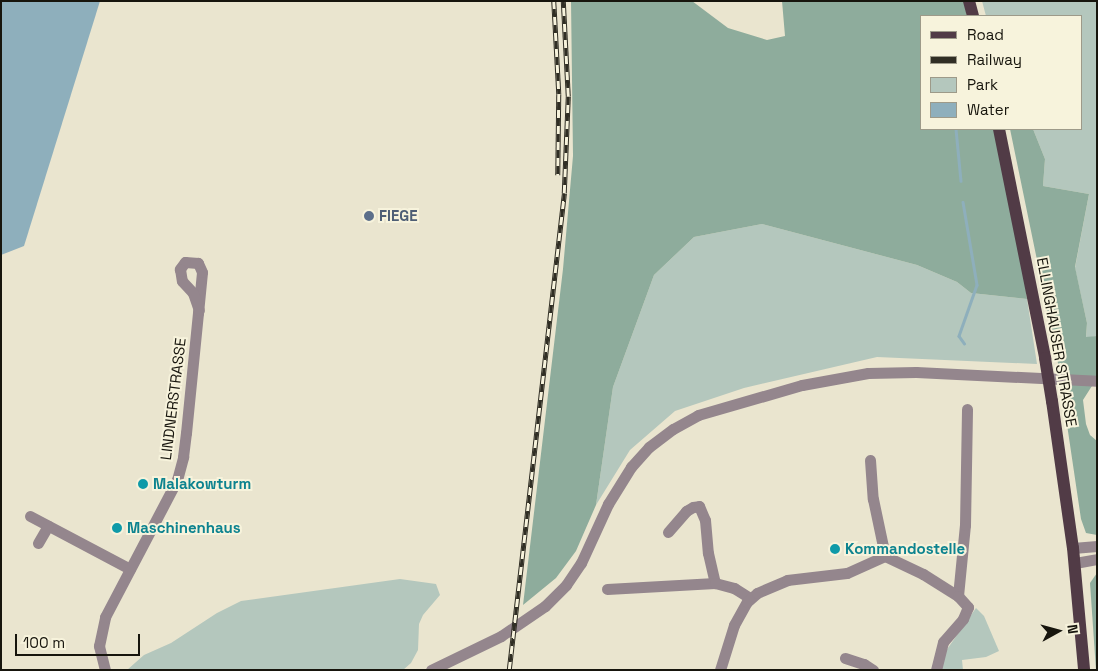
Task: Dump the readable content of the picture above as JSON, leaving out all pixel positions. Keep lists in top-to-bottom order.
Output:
{
  "streets": {
    "main road": ["ELLINGHAUSER STRASSE"],
    "street": ["LINDNERSTRASSE"]
  },
  "places": [
    "FIEGE",
    "Malakowturm",
    "Maschinenhaus",
    "Kommandostelle"
  ],
  "legend": [
    "Road",
    "Railway",
    "Park",
    "Water"
  ],
  "scale_bar": "100 m",
  "north": "right"
}
